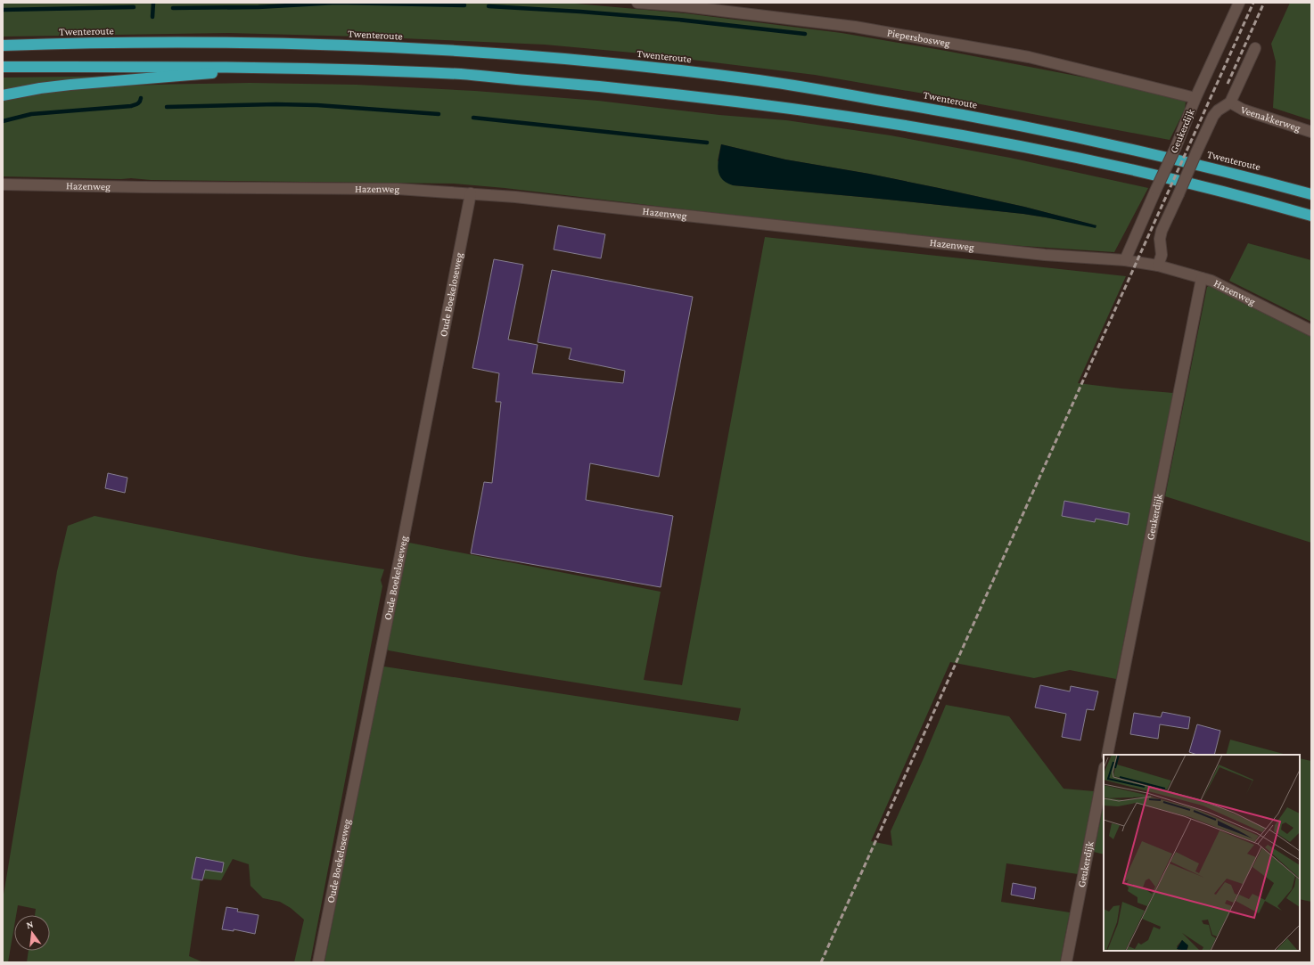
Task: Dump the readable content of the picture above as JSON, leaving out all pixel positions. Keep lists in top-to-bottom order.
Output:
{
  "streets": {
    "highway": ["Twenteroute"],
    "street": [
      "Piepersbosweg",
      "Veenakkerweg",
      "Geukerdijk",
      "Hazenweg",
      "Oude Boekeloseweg"
    ]
  },
  "crossings": [
    ["Piepersbosweg", "Geukerdijk"],
    ["Veenakkerweg", "Geukerdijk"],
    ["Geukerdijk", "Hazenweg"],
    ["Hazenweg", "Oude Boekeloseweg"]
  ],
  "north": "top"
}
